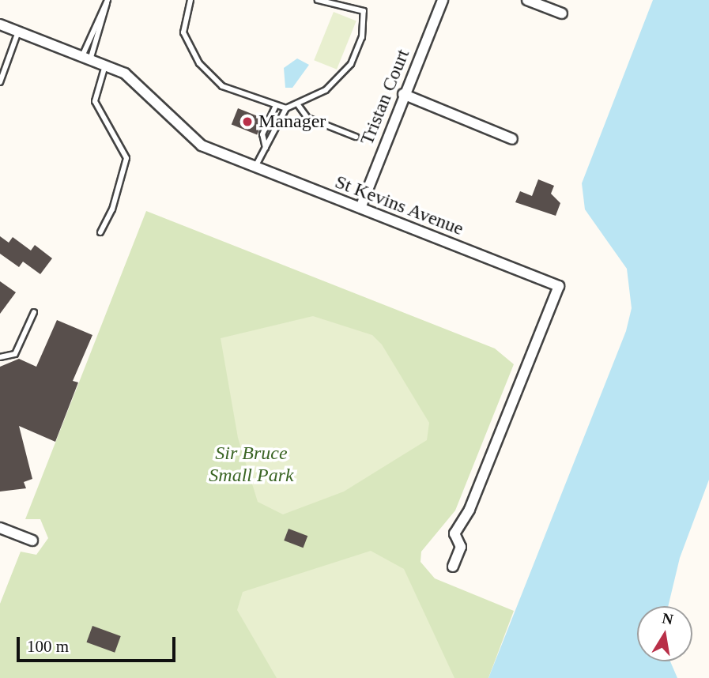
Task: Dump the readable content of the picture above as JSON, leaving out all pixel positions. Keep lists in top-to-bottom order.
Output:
{
  "streets": {
    "street": ["Tristan Court", "St Kevins Avenue"]
  },
  "crossings": [
    ["Tristan Court", "St Kevins Avenue"]
  ],
  "parks": ["Sir Bruce Small Park"],
  "places": ["Manager"],
  "scale_bar": "100 m",
  "north": "top"
}
